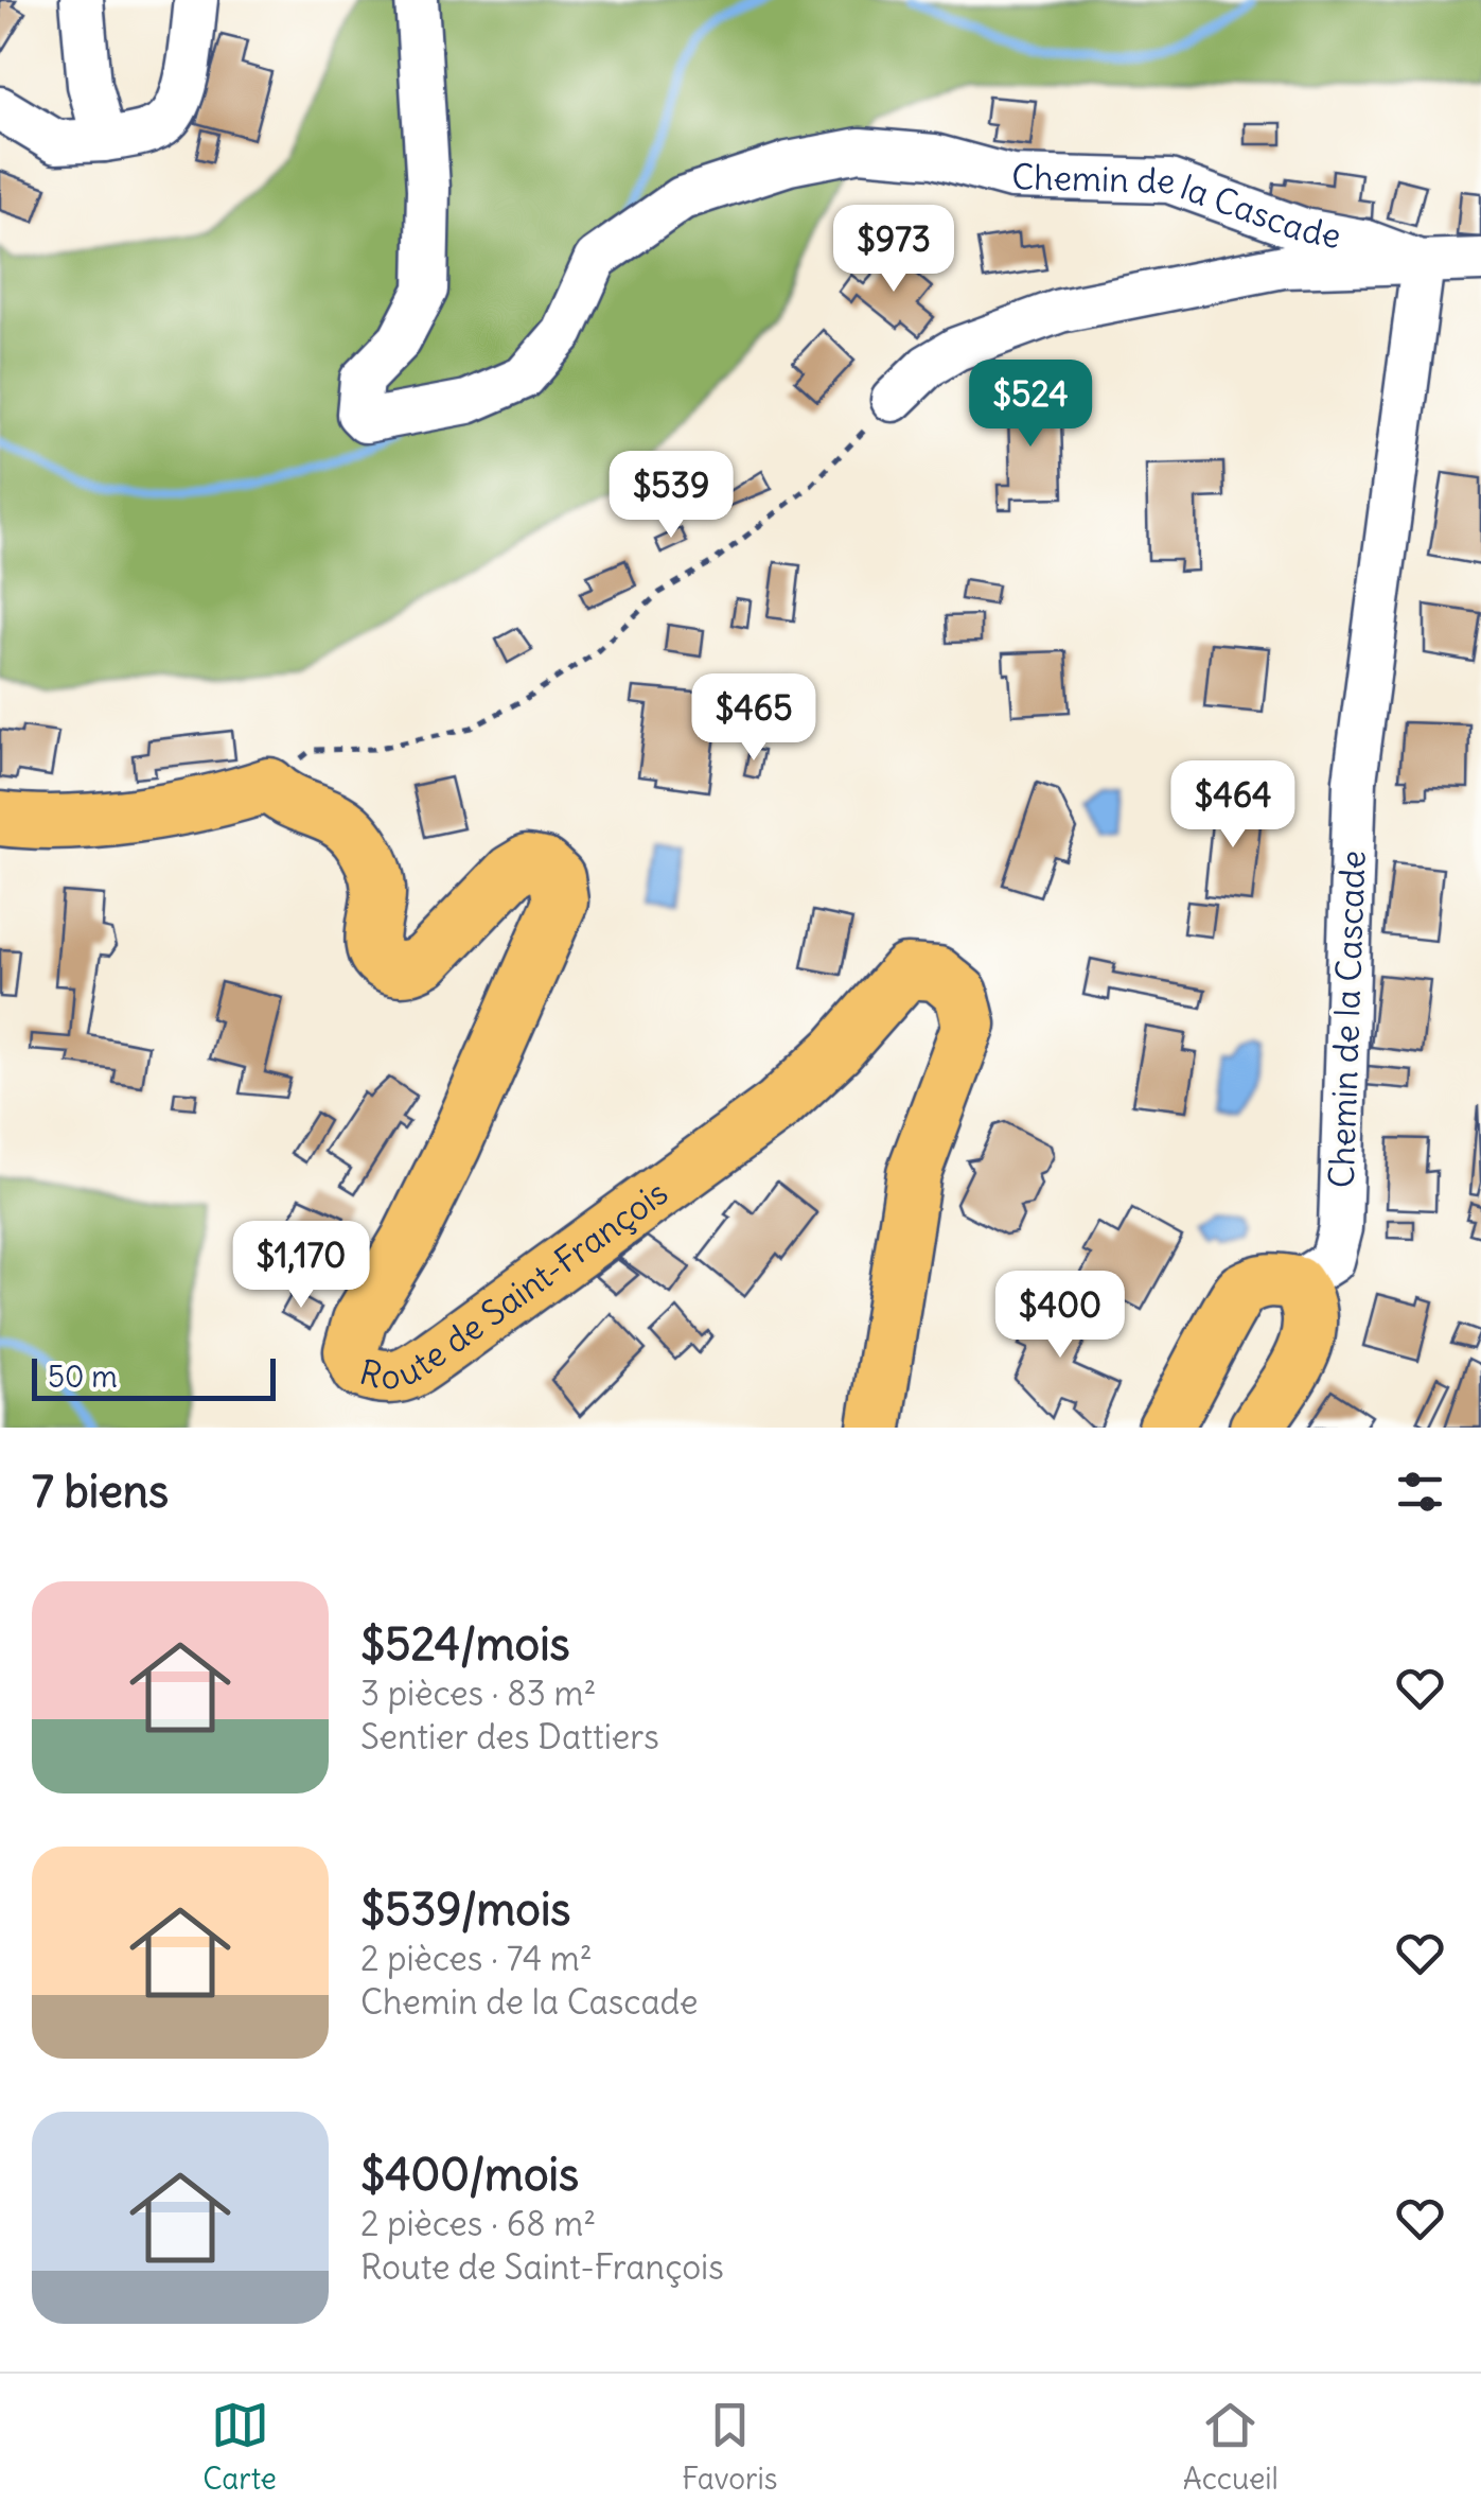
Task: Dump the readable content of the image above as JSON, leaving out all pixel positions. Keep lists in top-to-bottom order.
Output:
{
  "streets": {
    "main road": ["Route de Saint-François"],
    "street": ["Chemin de la Cascade"]
  },
  "scale_bar": "50 m",
  "page": {
    "price": [
      "$973",
      "$524",
      "$539",
      "$465",
      "$464",
      "$1,170",
      "$400"
    ],
    "scale": "50 m",
    "heading": "7 biens",
    "list": [
      {
        "name": "$524/mois",
        "note": "3 pièces · 83 m² · Sentier des Dattiers"
      },
      {
        "name": "$539/mois",
        "note": "2 pièces · 74 m² · Chemin de la Cascade"
      },
      {
        "name": "$400/mois",
        "note": "2 pièces · 68 m² · Route de Saint-François"
      }
    ],
    "tabs": ["Carte", "Favoris", "Accueil"]
  }
}
